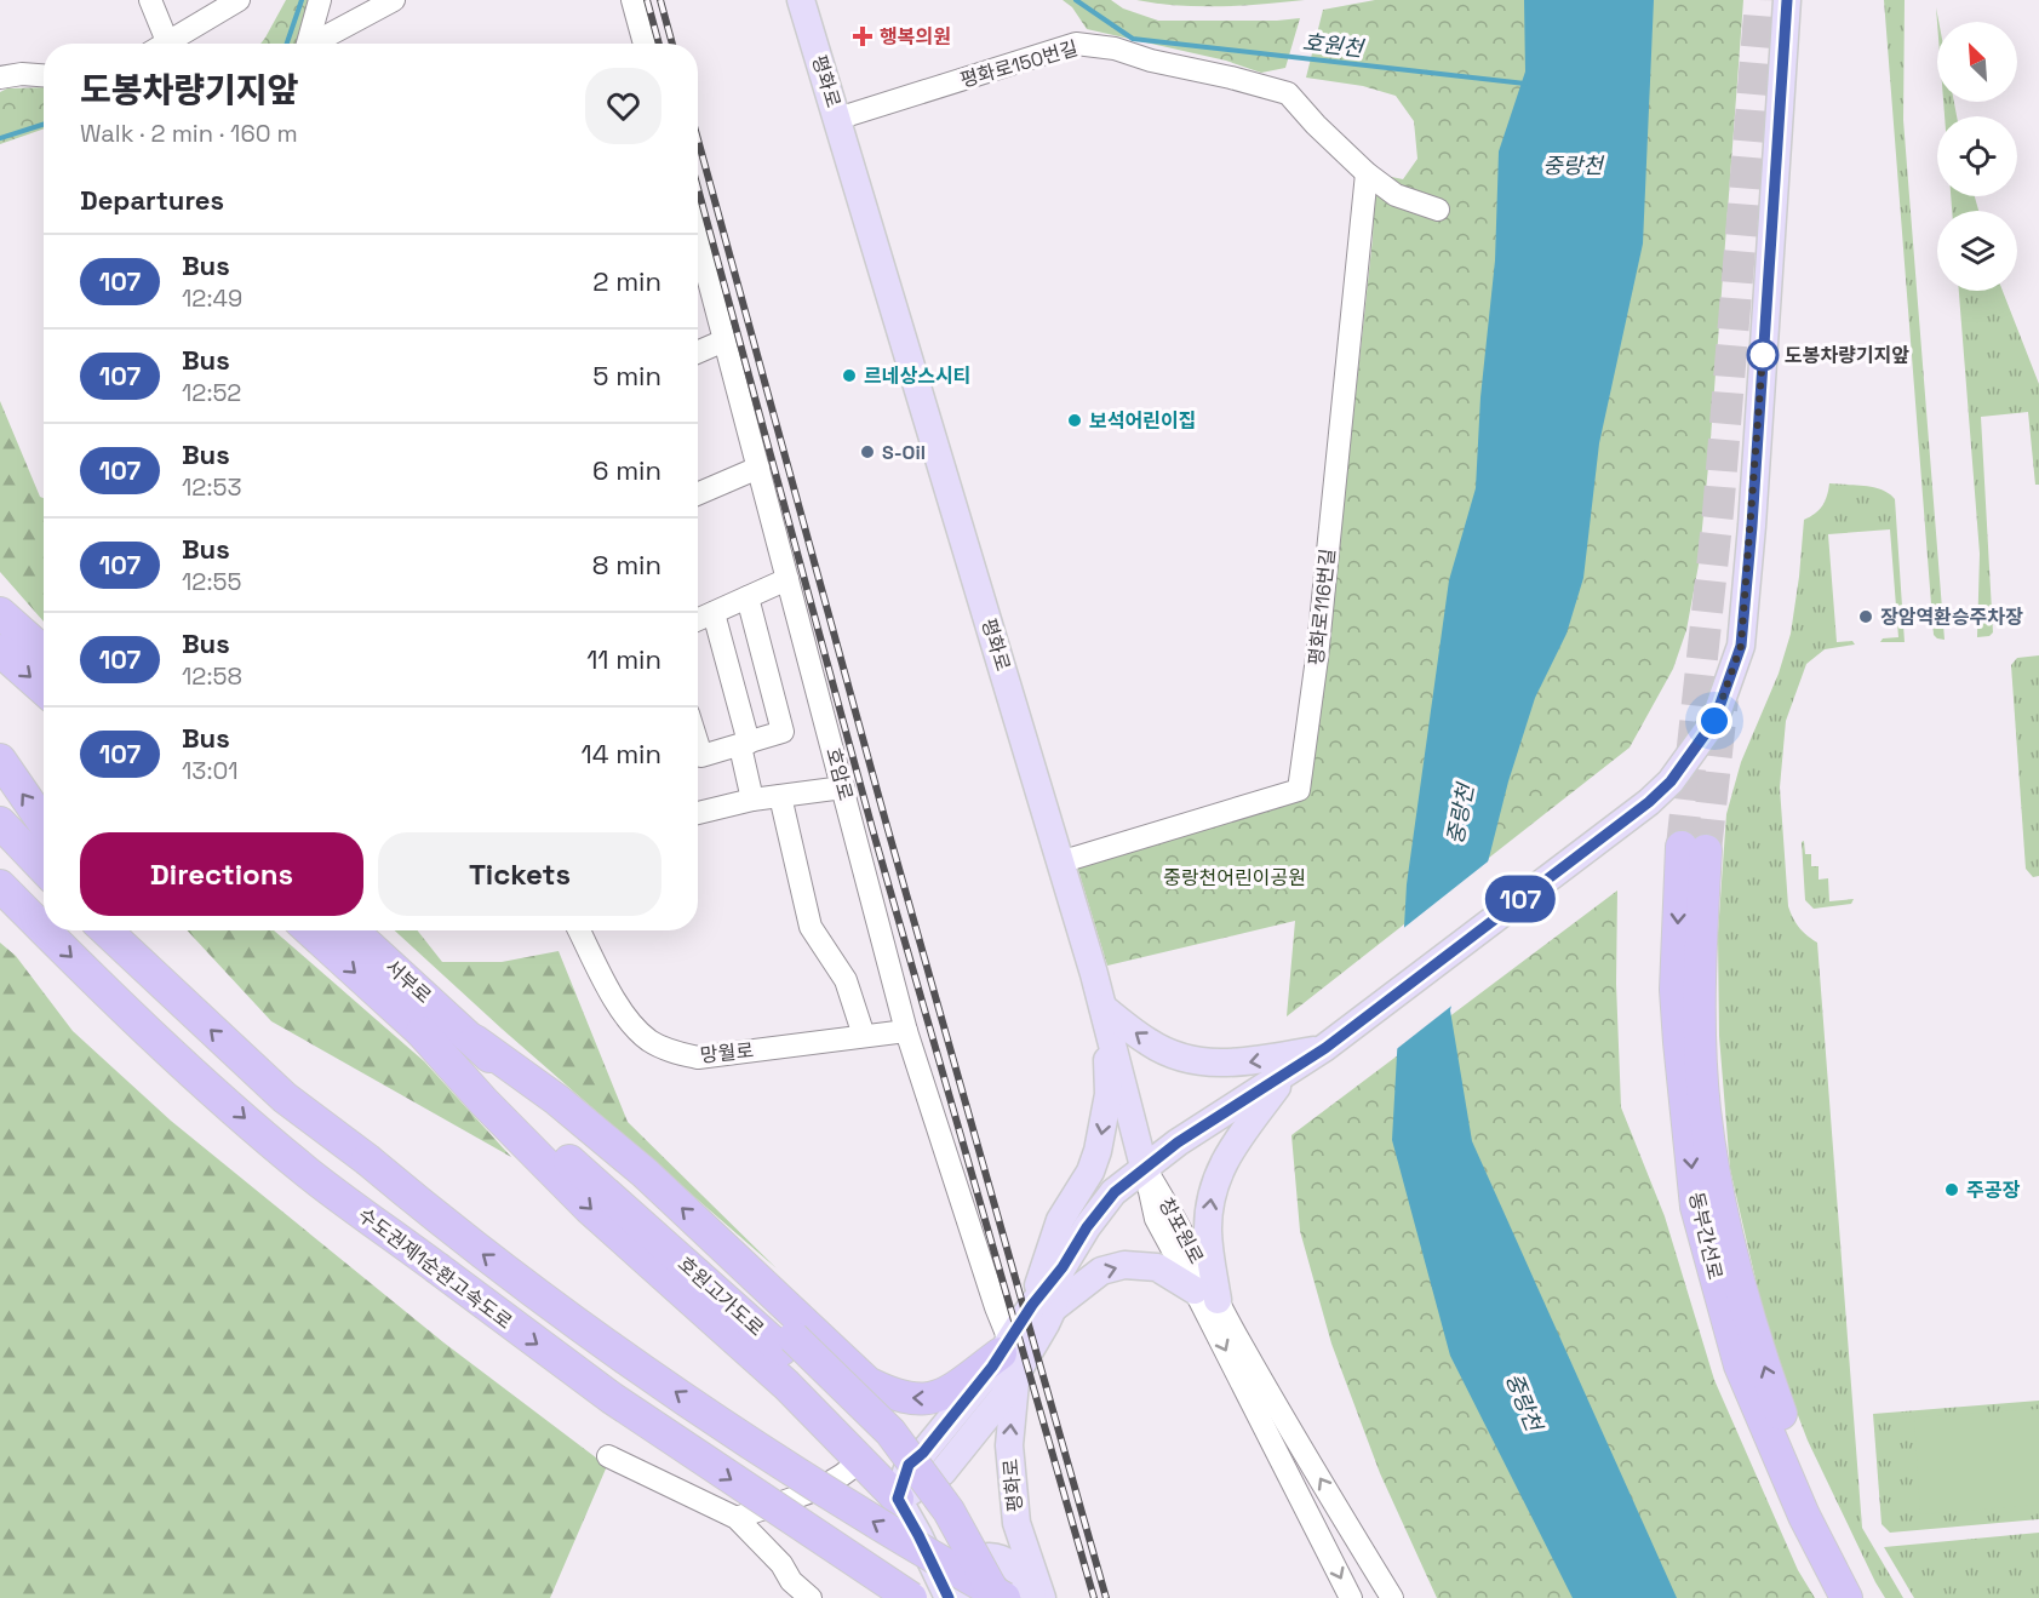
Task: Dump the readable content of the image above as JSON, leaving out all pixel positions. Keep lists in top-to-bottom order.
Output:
{
  "streets": {
    "highway": [
      "서부로",
      "동부간선로",
      "수도권제1순환고속도로",
      "호원고가도로"
    ],
    "main road": ["평화로"],
    "street": [
      "평화로150번길",
      "평화로116번길",
      "호암로",
      "망월로",
      "창포원로"
    ]
  },
  "crossings": [
    ["평화로150번길", "평화로"],
    ["평화로150번길", "평화로116번길"],
    ["평화로", "평화로116번길"],
    ["평화로", "호암로"],
    ["평화로", "창포원로"],
    ["호암로", "망월로"],
    ["서부로", "호원고가도로"]
  ],
  "water": ["호원천", "중랑천"],
  "parks": ["중랑천어린이공원"],
  "places": {
    "health": ["행복의원"],
    "other": [
      "도봉차량기지앞",
      "르네상스시티",
      "보석어린이집",
      "S-Oil",
      "장암역환승주차장",
      "주공장"
    ]
  },
  "lines": ["bus line 107"],
  "north": "top left",
  "page": {
    "on_map": "107",
    "heading": [
      ["도봉차량기지앞", "Walk · 2 min · 160 m"],
      "Departures"
    ],
    "list": [
      {
        "mark": "107",
        "name": "Bus",
        "note": "12:49",
        "value": "2 min"
      },
      {
        "mark": "107",
        "name": "Bus",
        "note": "12:52",
        "value": "5 min"
      },
      {
        "mark": "107",
        "name": "Bus",
        "note": "12:53",
        "value": "6 min"
      },
      {
        "mark": "107",
        "name": "Bus",
        "note": "12:55",
        "value": "8 min"
      },
      {
        "mark": "107",
        "name": "Bus",
        "note": "12:58",
        "value": "11 min"
      },
      {
        "mark": "107",
        "name": "Bus",
        "note": "13:01",
        "value": "14 min"
      }
    ],
    "buttons": ["Directions", "Tickets"]
  }
}
